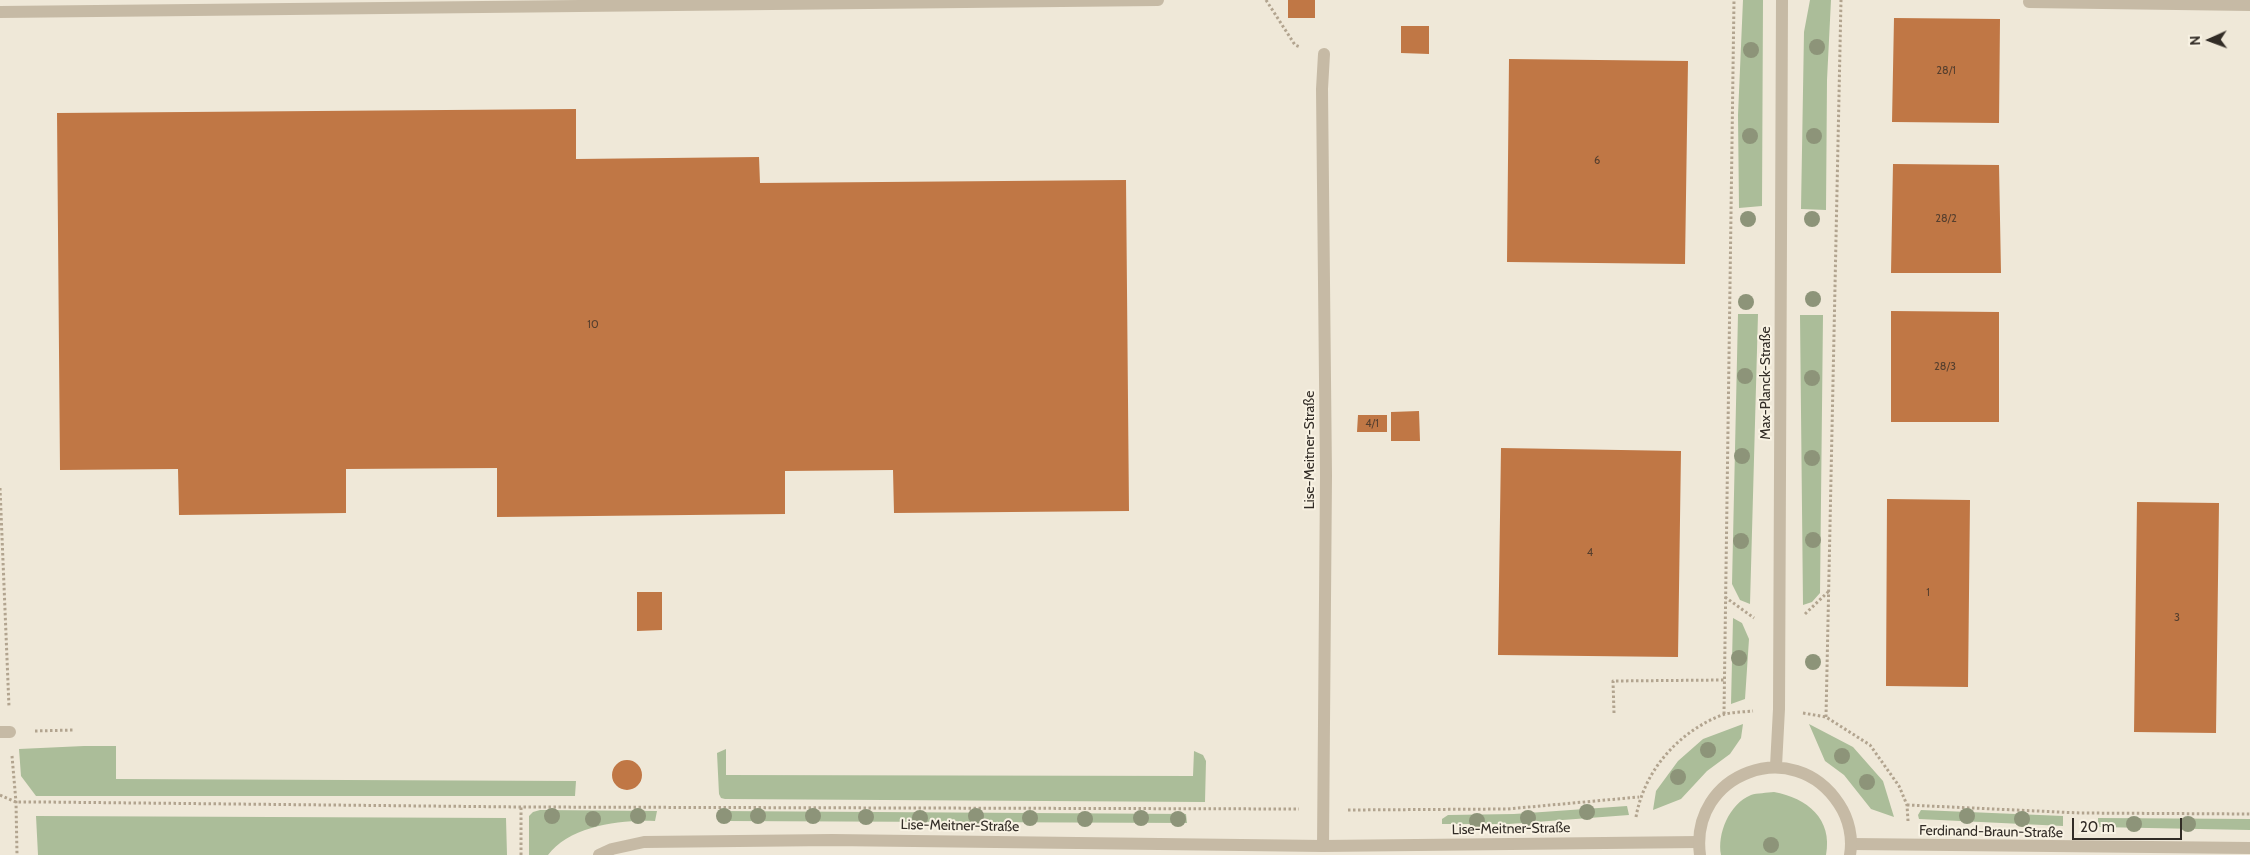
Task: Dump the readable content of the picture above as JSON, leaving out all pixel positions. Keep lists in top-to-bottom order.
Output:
{
  "streets": {
    "street": ["Max-Planck-Straße", "Lise-Meitner-Straße", "Ferdinand-Braun-Straße"]
  },
  "house_numbers": [
    "28/1",
    "6",
    "28/2",
    "10",
    "28/3",
    "4/1",
    "4",
    "1",
    "3"
  ],
  "scale_bar": "20 m",
  "north": "left"
}
